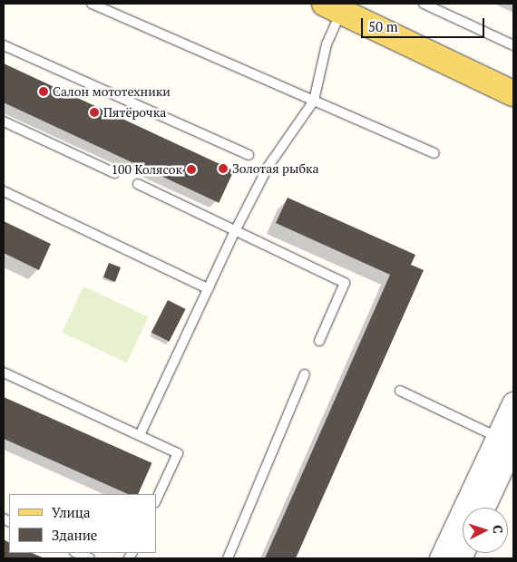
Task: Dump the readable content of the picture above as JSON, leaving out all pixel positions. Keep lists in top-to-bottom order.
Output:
{
  "places": [
    "Салон мототехники",
    "Пятёрочка",
    "Золотая рыбка",
    "100 Колясок"
  ],
  "legend": ["Улица", "Здание"],
  "scale_bar": "50 m",
  "north": "right"
}
